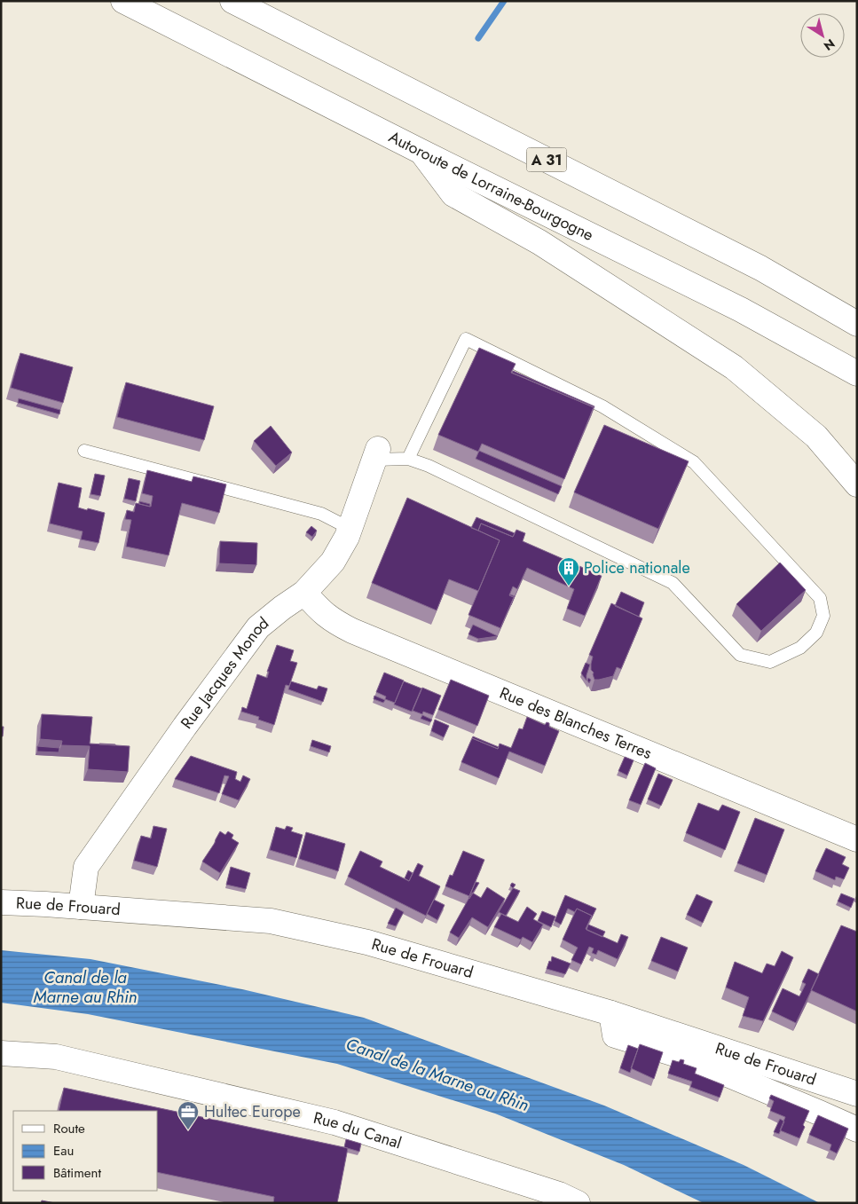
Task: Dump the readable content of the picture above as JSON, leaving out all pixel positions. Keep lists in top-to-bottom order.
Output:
{
  "streets": {
    "main road": [
      "A 31",
      "Autoroute de Lorraine-Bourgogne",
      "Rue Jacques Monod",
      "Rue des Blanches Terres",
      "Rue de Frouard",
      "Rue du Canal"
    ]
  },
  "crossings": [
    ["Rue Jacques Monod", "Rue des Blanches Terres"],
    ["Rue Jacques Monod", "Rue de Frouard"]
  ],
  "water": ["Canal de la Marne au Rhin"],
  "places": {
    "building": ["Police nationale"],
    "office": ["Hultec Europe"]
  },
  "legend": ["Route", "Eau", "Bâtiment"],
  "north": "bottom right"
}
